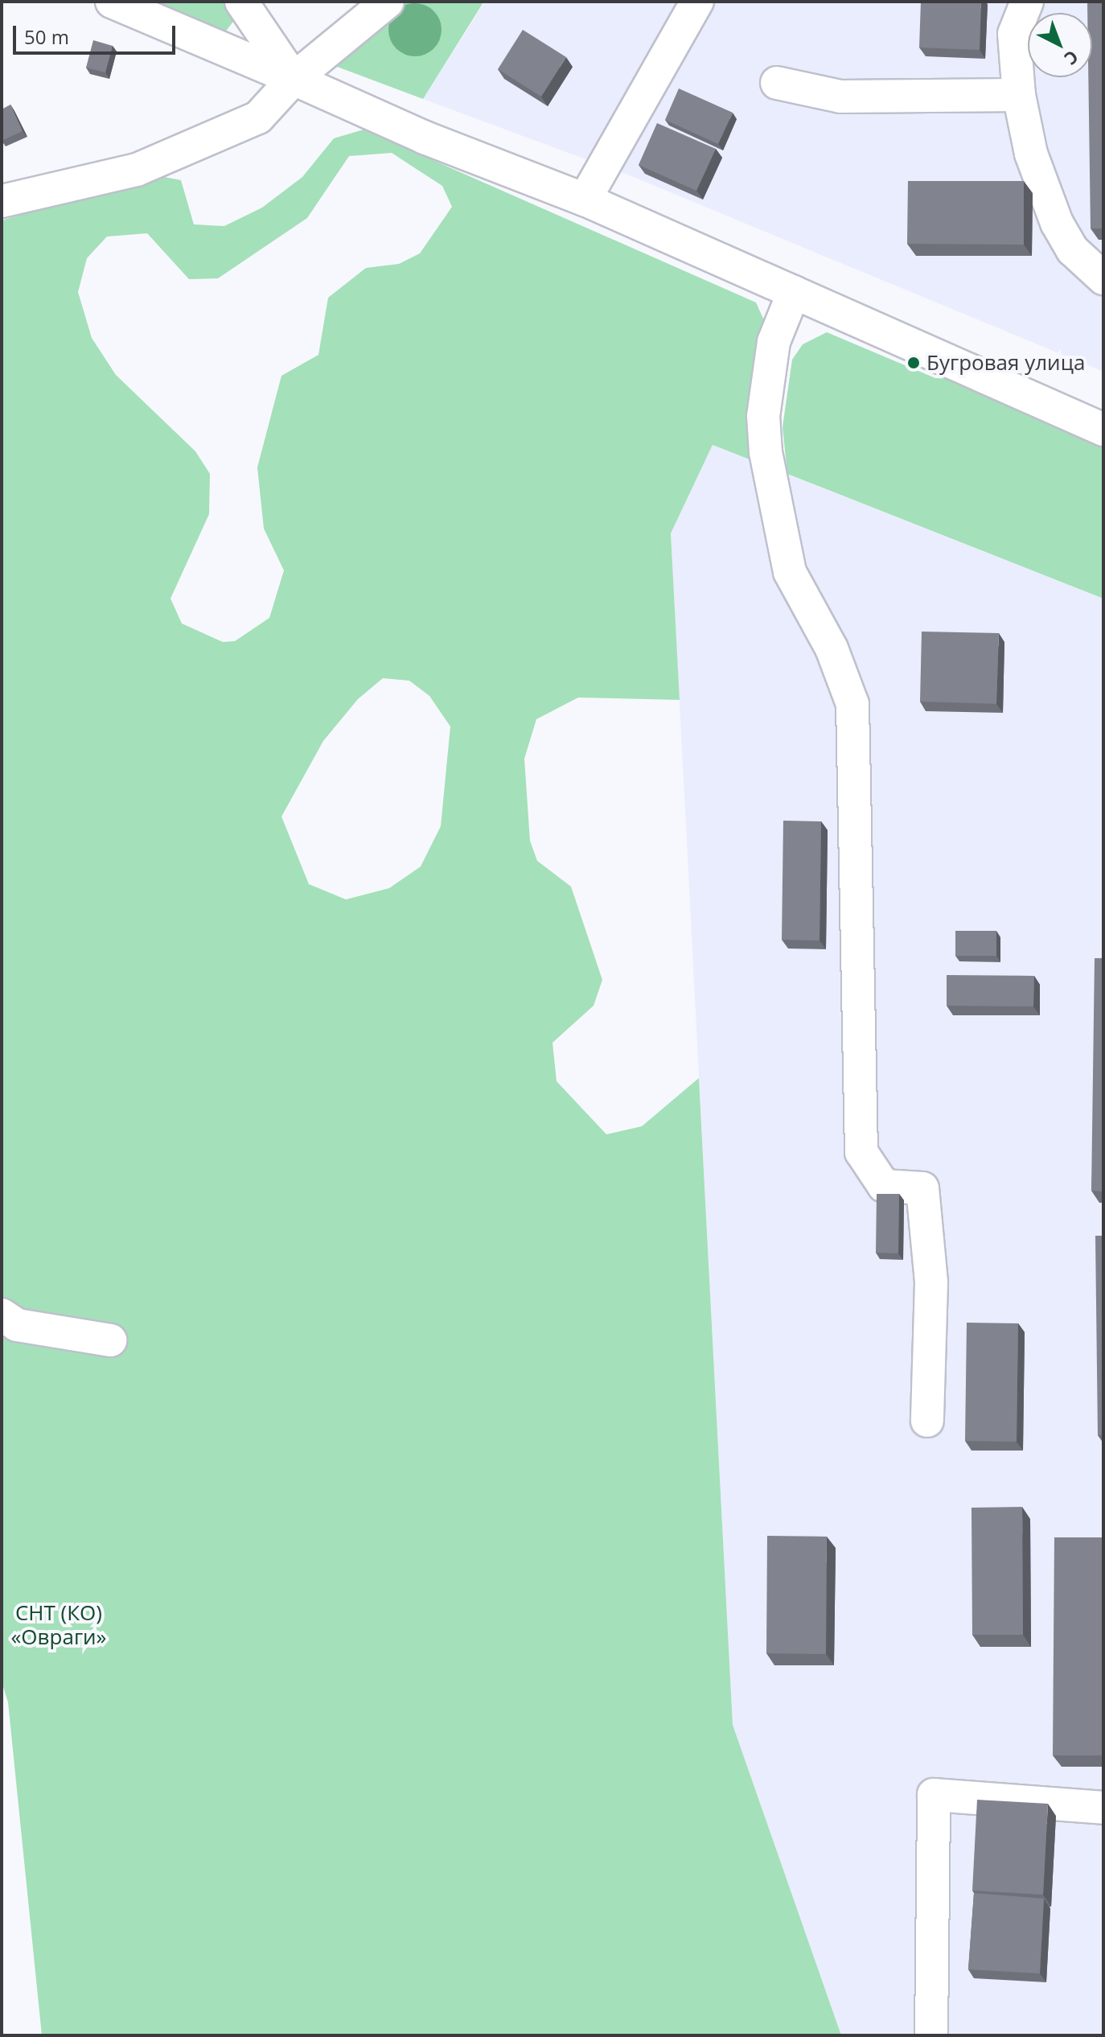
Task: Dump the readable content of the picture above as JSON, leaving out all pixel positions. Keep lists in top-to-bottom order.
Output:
{
  "parks": ["СНТ (КО) «Овраги»"],
  "places": ["Бугровая улица"],
  "scale_bar": "50 m",
  "north": "bottom right"
}
